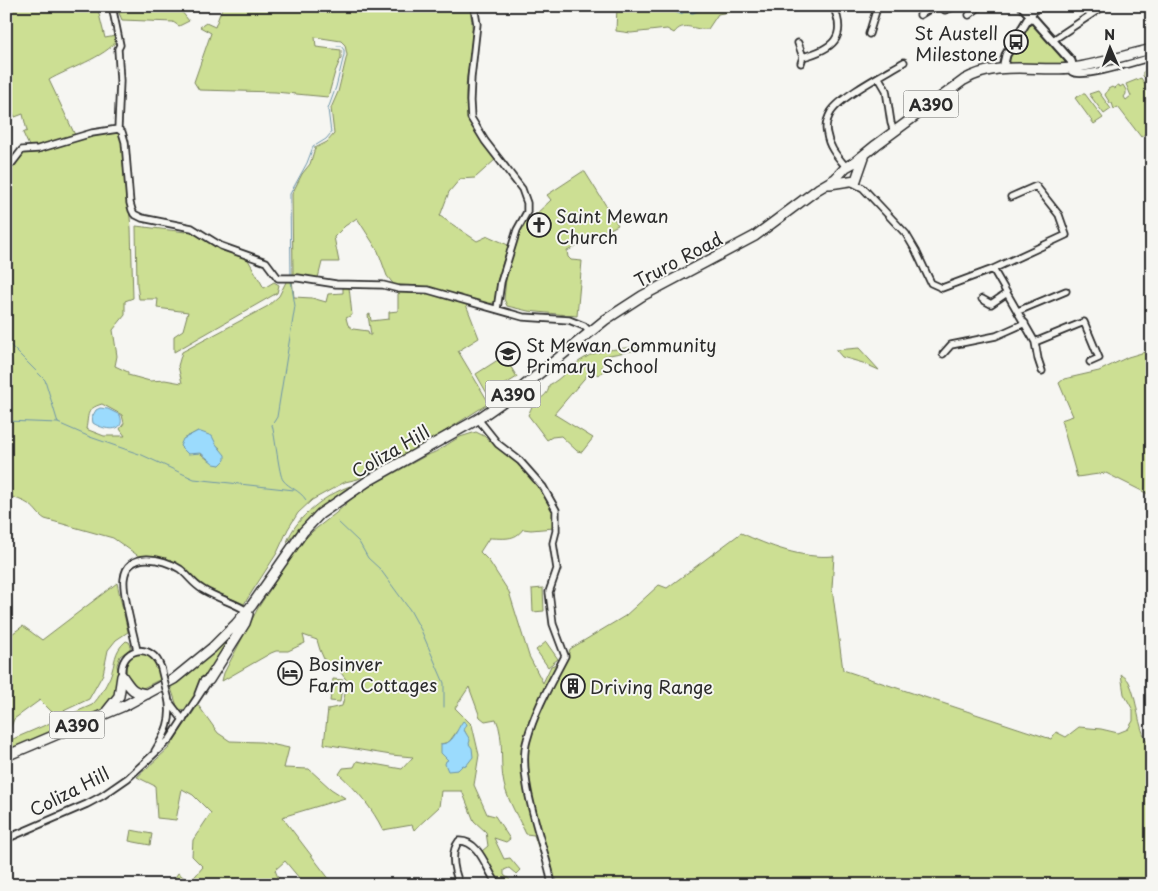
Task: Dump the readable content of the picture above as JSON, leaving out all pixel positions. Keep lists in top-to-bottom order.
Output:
{
  "streets": {
    "highway": ["A390", "Truro Road", "Coliza Hill"]
  },
  "crossings": [
    ["A390", "Truro Road"],
    ["A390", "Coliza Hill"],
    ["Truro Road", "Coliza Hill"]
  ],
  "places": {
    "bus stop": ["St Austell Milestone"],
    "church": ["Saint Mewan Church"],
    "school or university": ["St Mewan Community Primary School"],
    "hotel": ["Bosinver Farm Cottages"],
    "building": ["Driving Range"]
  },
  "north": "top"
}
